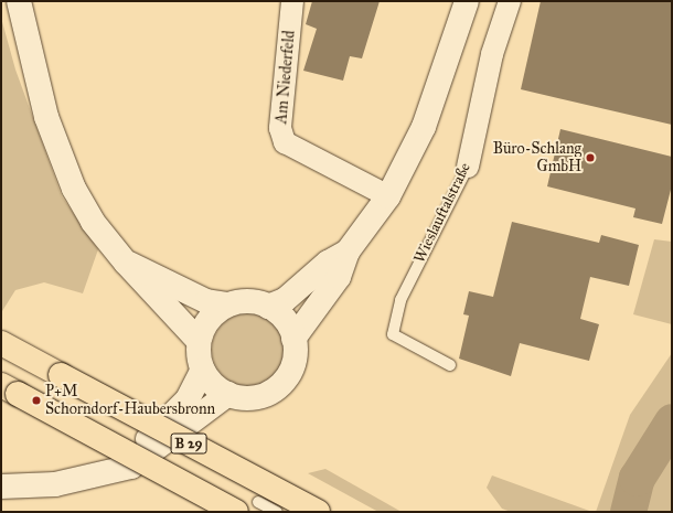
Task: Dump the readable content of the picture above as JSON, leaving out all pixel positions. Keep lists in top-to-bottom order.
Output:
{
  "streets": {
    "highway": ["B 29"],
    "street": ["Am Niederfeld", "Wieslauftalstraße"]
  },
  "places": ["Büro-Schlang GmbH", "P+M Schorndorf-Haubersbronn"]
}
